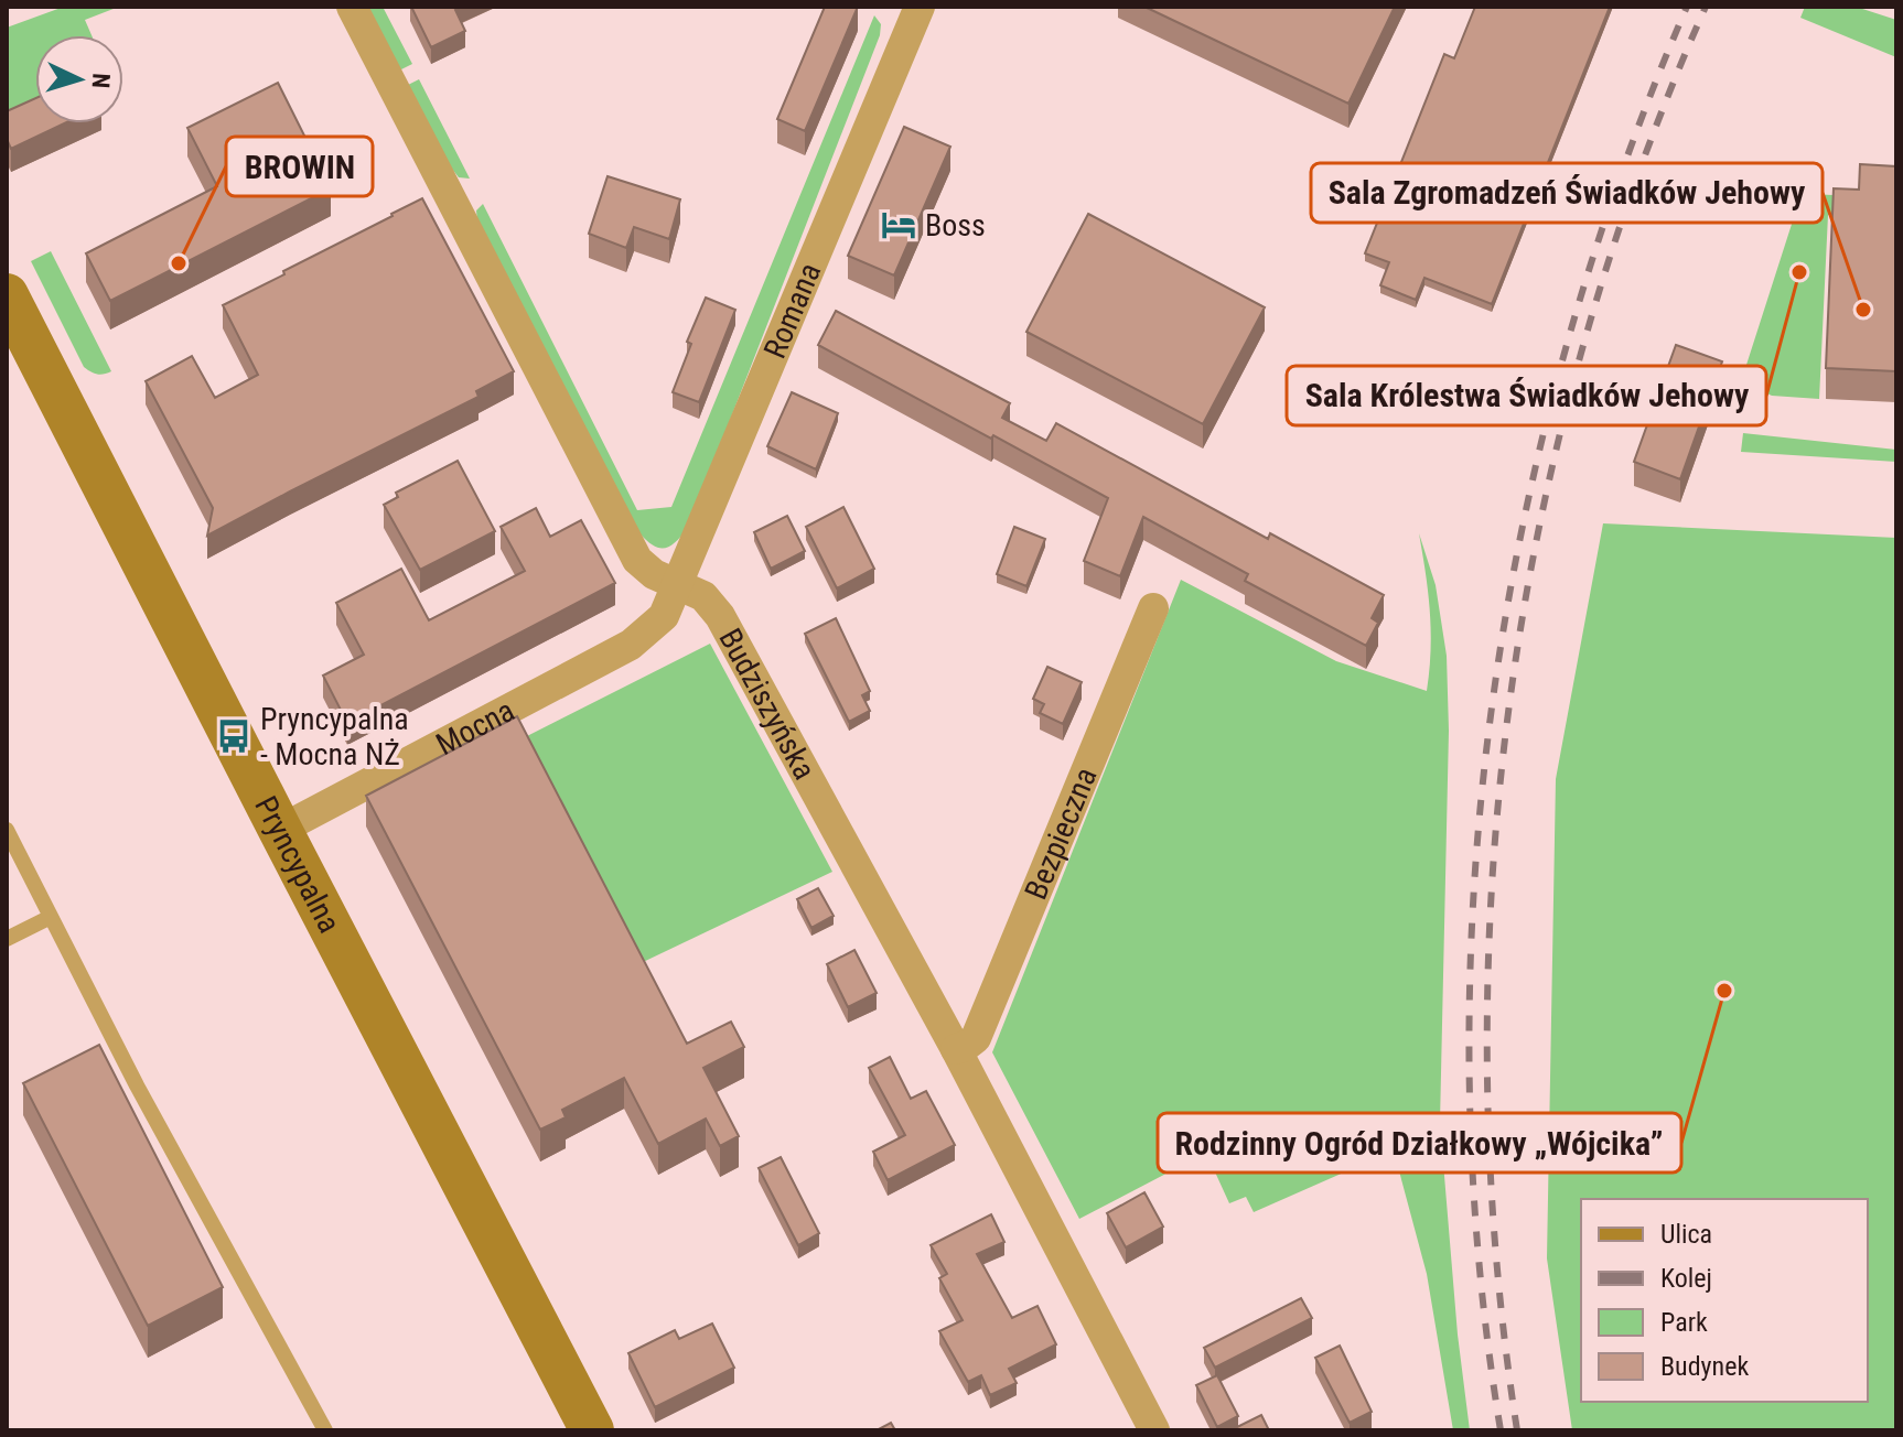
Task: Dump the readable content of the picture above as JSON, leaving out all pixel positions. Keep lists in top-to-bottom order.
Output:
{
  "streets": {
    "street": [
      "Romana",
      "Budziszyńska",
      "Mocna",
      "Bezpieczna",
      "Pryncypalna"
    ]
  },
  "crossings": [
    ["Romana", "Budziszyńska"],
    ["Romana", "Mocna"],
    ["Budziszyńska", "Bezpieczna"],
    ["Mocna", "Pryncypalna"]
  ],
  "places": {
    "hotel": ["Boss"],
    "other": [
      "BROWIN",
      "Sala Królestwa Świadków Jehowy",
      "Sala Zgromadzeń Świadków Jehowy",
      "Rodzinny Ogród Działkowy „Wójcika”"
    ],
    "bus stop": ["Pryncypalna - Mocna NŻ"]
  },
  "legend": [
    "Ulica",
    "Kolej",
    "Park",
    "Budynek"
  ],
  "north": "right"
}
